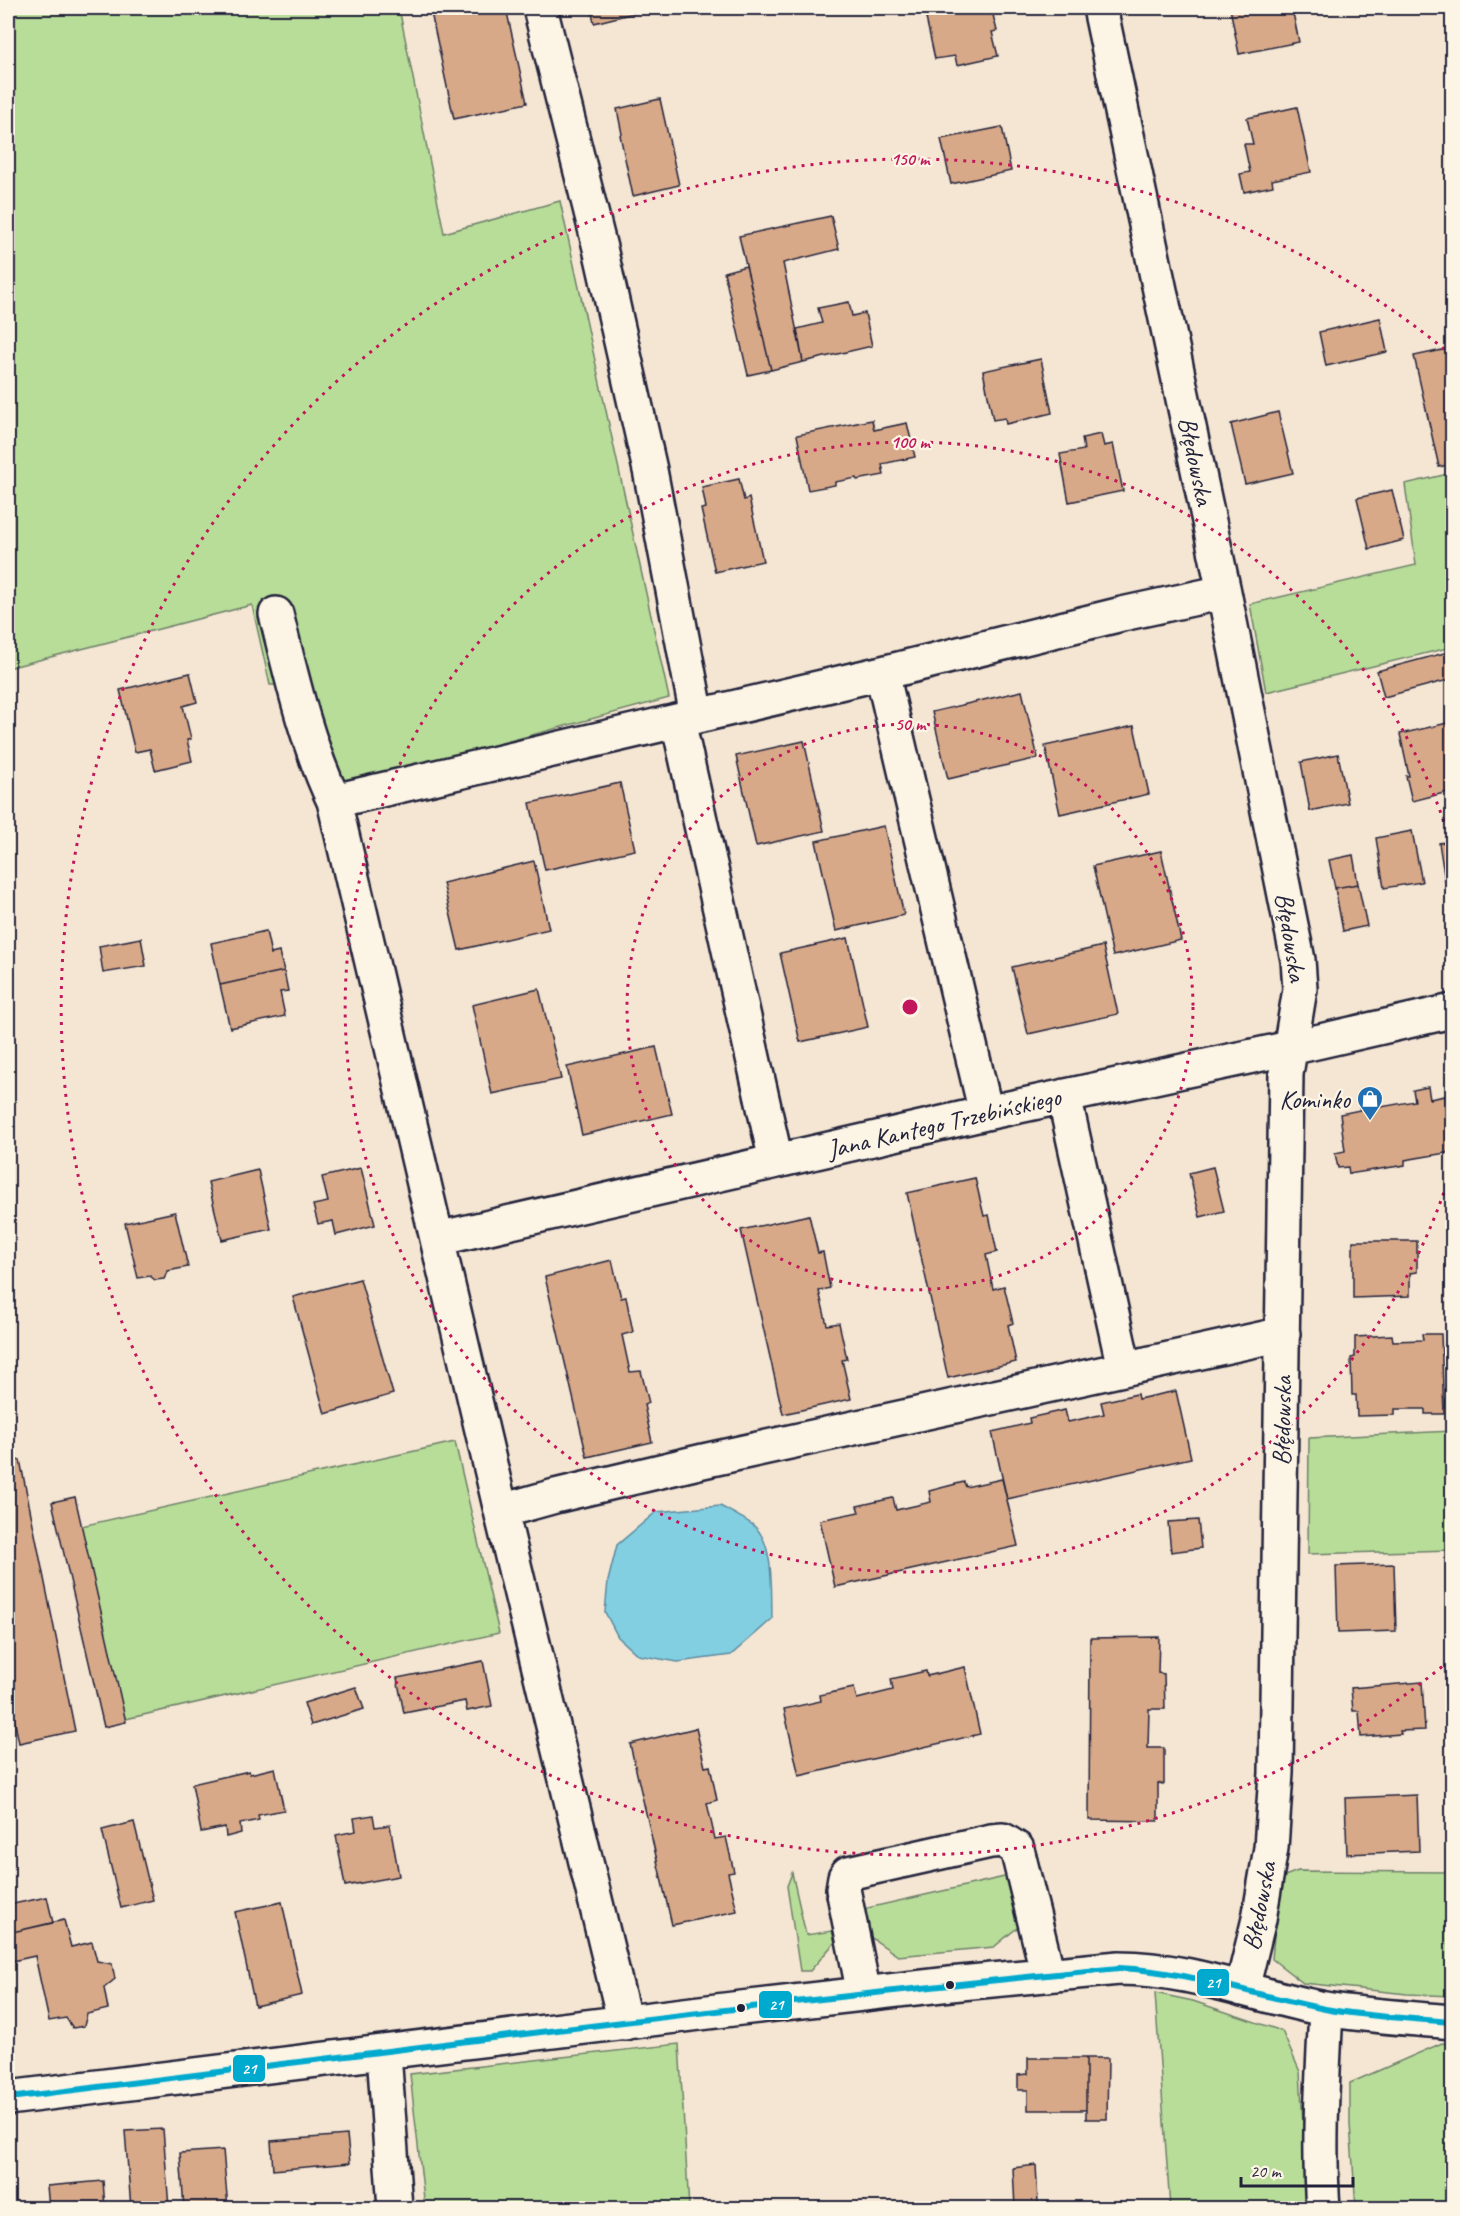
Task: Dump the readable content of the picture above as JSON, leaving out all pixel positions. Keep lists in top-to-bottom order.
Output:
{
  "streets": {
    "street": ["Błędowska", "Jana Kantego Trzebińskiego"]
  },
  "crossings": [
    ["Błędowska", "Jana Kantego Trzebińskiego"]
  ],
  "places": {
    "shop": ["Kominko"]
  },
  "lines": ["transit line 21"],
  "scale_bar": "20 m",
  "rings": ["150 m", "100 m", "50 m"]
}
